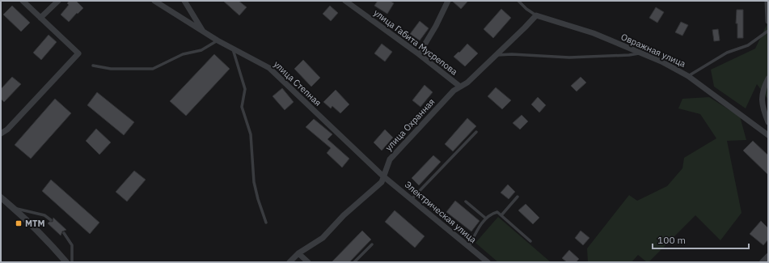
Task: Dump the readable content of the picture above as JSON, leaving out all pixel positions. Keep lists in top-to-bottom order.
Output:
{
  "streets": {
    "street": [
      "улица Габита Мусрепова",
      "Овражная улица",
      "улица Степная",
      "улица Охранная",
      "Электрическая улица"
    ]
  },
  "crossings": [
    ["улица Габита Мусрепова", "улица Охранная"],
    ["Овражная улица", "улица Охранная"],
    ["улица Степная", "улица Охранная"],
    ["улица Степная", "Электрическая улица"],
    ["улица Охранная", "Электрическая улица"]
  ],
  "places": {
    "transit": ["МТМ"]
  },
  "scale_bar": "100 m"
}
